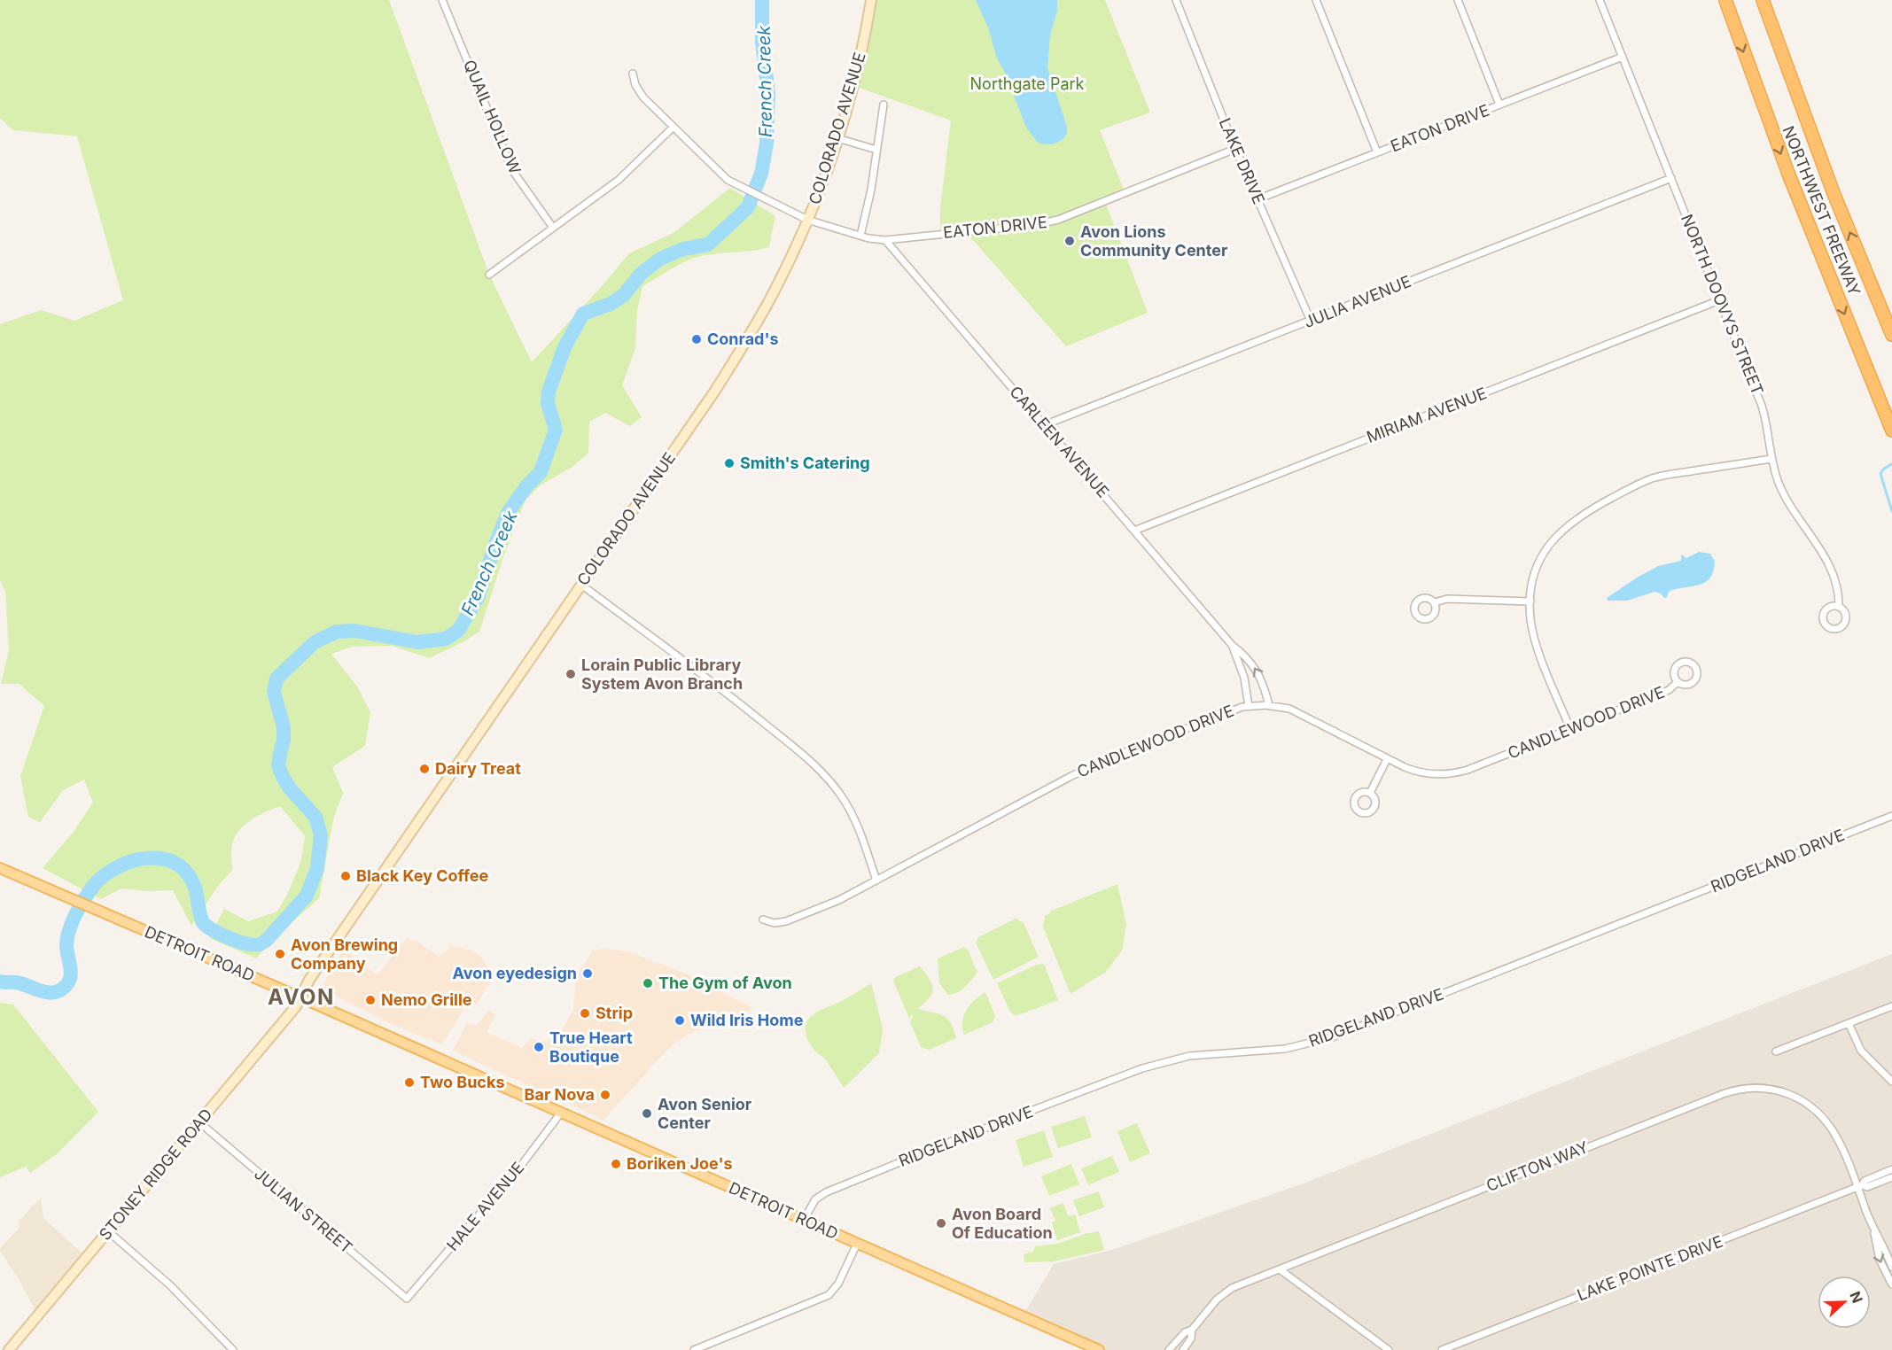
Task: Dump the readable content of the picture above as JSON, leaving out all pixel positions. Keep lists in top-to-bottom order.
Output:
{
  "streets": {
    "highway": ["NORTHWEST FREEWAY"],
    "main road": ["COLORADO AVENUE", "DETROIT ROAD", "STONEY RIDGE ROAD"],
    "street": [
      "QUAIL HOLLOW",
      "EATON DRIVE",
      "LAKE DRIVE",
      "JULIA AVENUE",
      "NORTH DOOVYS STREET",
      "MIRIAM AVENUE",
      "CARLEEN AVENUE",
      "CANDLEWOOD DRIVE",
      "RIDGELAND DRIVE",
      "CLIFTON WAY",
      "HALE AVENUE",
      "JULIAN STREET",
      "LAKE POINTE DRIVE"
    ]
  },
  "crossings": [
    ["COLORADO AVENUE", "EATON DRIVE"],
    ["COLORADO AVENUE", "DETROIT ROAD"],
    ["COLORADO AVENUE", "STONEY RIDGE ROAD"],
    ["EATON DRIVE", "LAKE DRIVE"],
    ["EATON DRIVE", "NORTH DOOVYS STREET"],
    ["EATON DRIVE", "CARLEEN AVENUE"],
    ["LAKE DRIVE", "JULIA AVENUE"],
    ["JULIA AVENUE", "NORTH DOOVYS STREET"],
    ["JULIA AVENUE", "CARLEEN AVENUE"],
    ["NORTH DOOVYS STREET", "MIRIAM AVENUE"],
    ["MIRIAM AVENUE", "CARLEEN AVENUE"],
    ["CARLEEN AVENUE", "CANDLEWOOD DRIVE"],
    ["RIDGELAND DRIVE", "DETROIT ROAD"],
    ["DETROIT ROAD", "STONEY RIDGE ROAD"],
    ["DETROIT ROAD", "HALE AVENUE"],
    ["CLIFTON WAY", "LAKE POINTE DRIVE"],
    ["STONEY RIDGE ROAD", "JULIAN STREET"],
    ["HALE AVENUE", "JULIAN STREET"]
  ],
  "districts": ["AVON"],
  "water": ["French Creek"],
  "parks": ["Northgate Park"],
  "places": [
    "Avon Lions Community Center",
    "Conrad's",
    "Smith's Catering",
    "Lorain Public Library System Avon Branch",
    "Dairy Treat",
    "Black Key Coffee",
    "Avon Brewing Company",
    "Avon eyedesign",
    "The Gym of Avon",
    "Nemo Grille",
    "Strip",
    "Wild Iris Home",
    "True Heart Boutique",
    "Two Bucks",
    "Bar Nova",
    "Avon Senior Center",
    "Boriken Joe's",
    "Avon Board Of Education"
  ],
  "north": "right"
}
